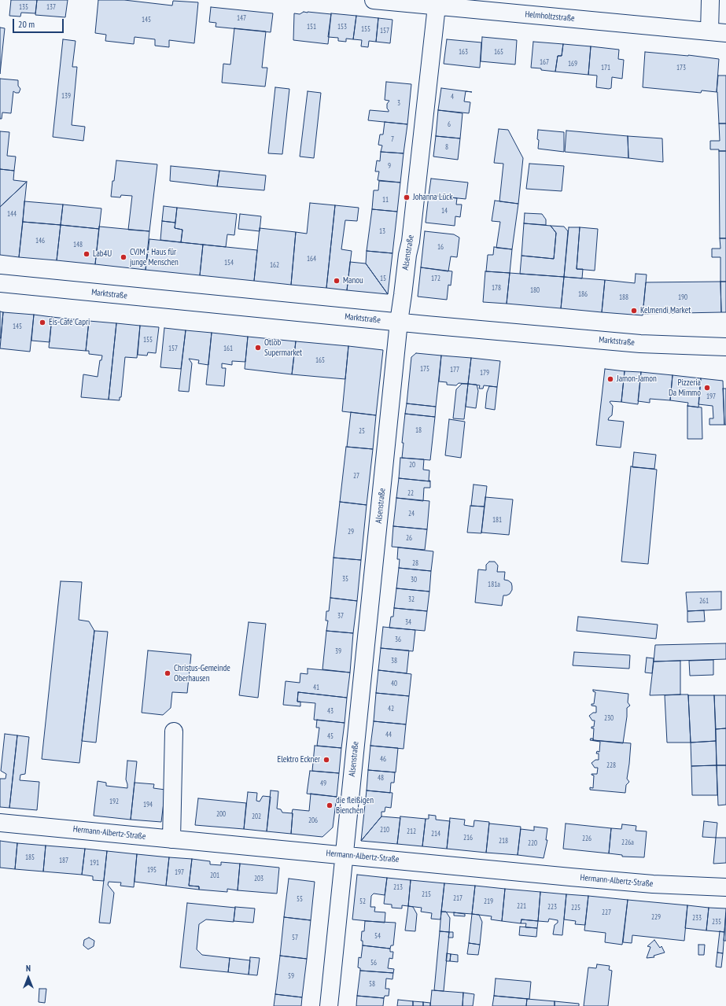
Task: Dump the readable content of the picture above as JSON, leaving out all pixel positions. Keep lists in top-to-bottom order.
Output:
{
  "streets": {
    "street": [
      "Helmholtzstraße",
      "Alsenstraße",
      "Marktstraße",
      "Hermann-Albertz-Straße"
    ]
  },
  "crossings": [
    ["Helmholtzstraße", "Alsenstraße"],
    ["Alsenstraße", "Marktstraße"],
    ["Alsenstraße", "Hermann-Albertz-Straße"]
  ],
  "places": [
    "Johanna Lück",
    "Lab4U",
    "CVJM - Haus für junge Menschen",
    "Manou",
    "Kelmendi Market",
    "Eis-Café Capri",
    "Otlob Supermarket",
    "Jamon-Jamon",
    "Pizzeria Da Mimmo",
    "Christus-Gemeinde Oberhausen",
    "Elektro Eckner",
    "die fleißigen Bienchen"
  ],
  "house_numbers": [
    "135",
    "137",
    "147",
    "145",
    "151",
    "153",
    "155",
    "157",
    "163",
    "165",
    "167",
    "169",
    "171",
    "173",
    "139",
    "4",
    "3",
    "6",
    "7",
    "8",
    "9",
    "11",
    "14",
    "144",
    "13",
    "146",
    "148",
    "16",
    "164",
    "154",
    "162",
    "15",
    "172",
    "178",
    "180",
    "186",
    "188",
    "190",
    "145",
    "155",
    "157",
    "161",
    "165",
    "175",
    "177",
    "179",
    "197",
    "18",
    "25",
    "20",
    "27",
    "22",
    "24",
    "181",
    "29",
    "26",
    "28",
    "35",
    "30",
    "181a",
    "32",
    "261",
    "37",
    "34",
    "36",
    "39",
    "38",
    "40",
    "41",
    "42",
    "43",
    "230",
    "44",
    "45",
    "46",
    "228",
    "48",
    "49",
    "192",
    "194",
    "200",
    "202",
    "206",
    "210",
    "212",
    "214",
    "216",
    "226",
    "218",
    "226a",
    "220",
    "185",
    "187",
    "191",
    "195",
    "197",
    "201",
    "203",
    "213",
    "215",
    "217",
    "55",
    "52",
    "219",
    "221",
    "223",
    "225",
    "227",
    "229",
    "233",
    "235",
    "54",
    "57",
    "56",
    "59",
    "58"
  ],
  "scale_bar": "20 m",
  "north": "top"
}
